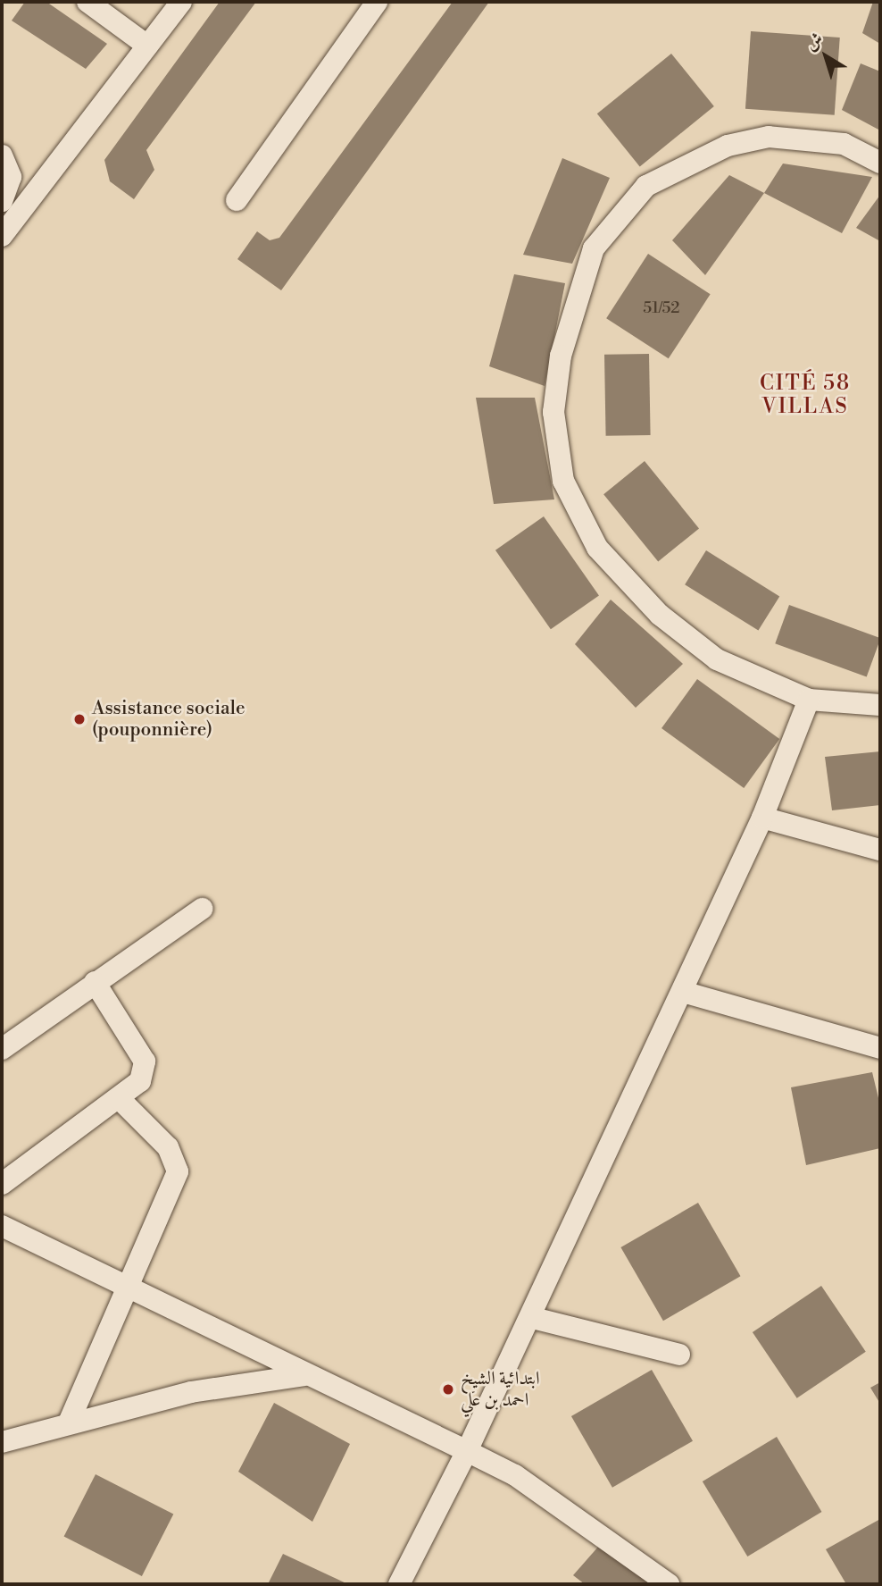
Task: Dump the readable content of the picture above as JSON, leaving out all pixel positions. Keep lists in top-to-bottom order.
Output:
{
  "districts": ["CITÉ 58 VILLAS"],
  "places": ["Assistance sociale (pouponnière)", "ابتدائية الشيخ احمد بن علي"],
  "house_numbers": ["51/52"],
  "north": "top left"
}
